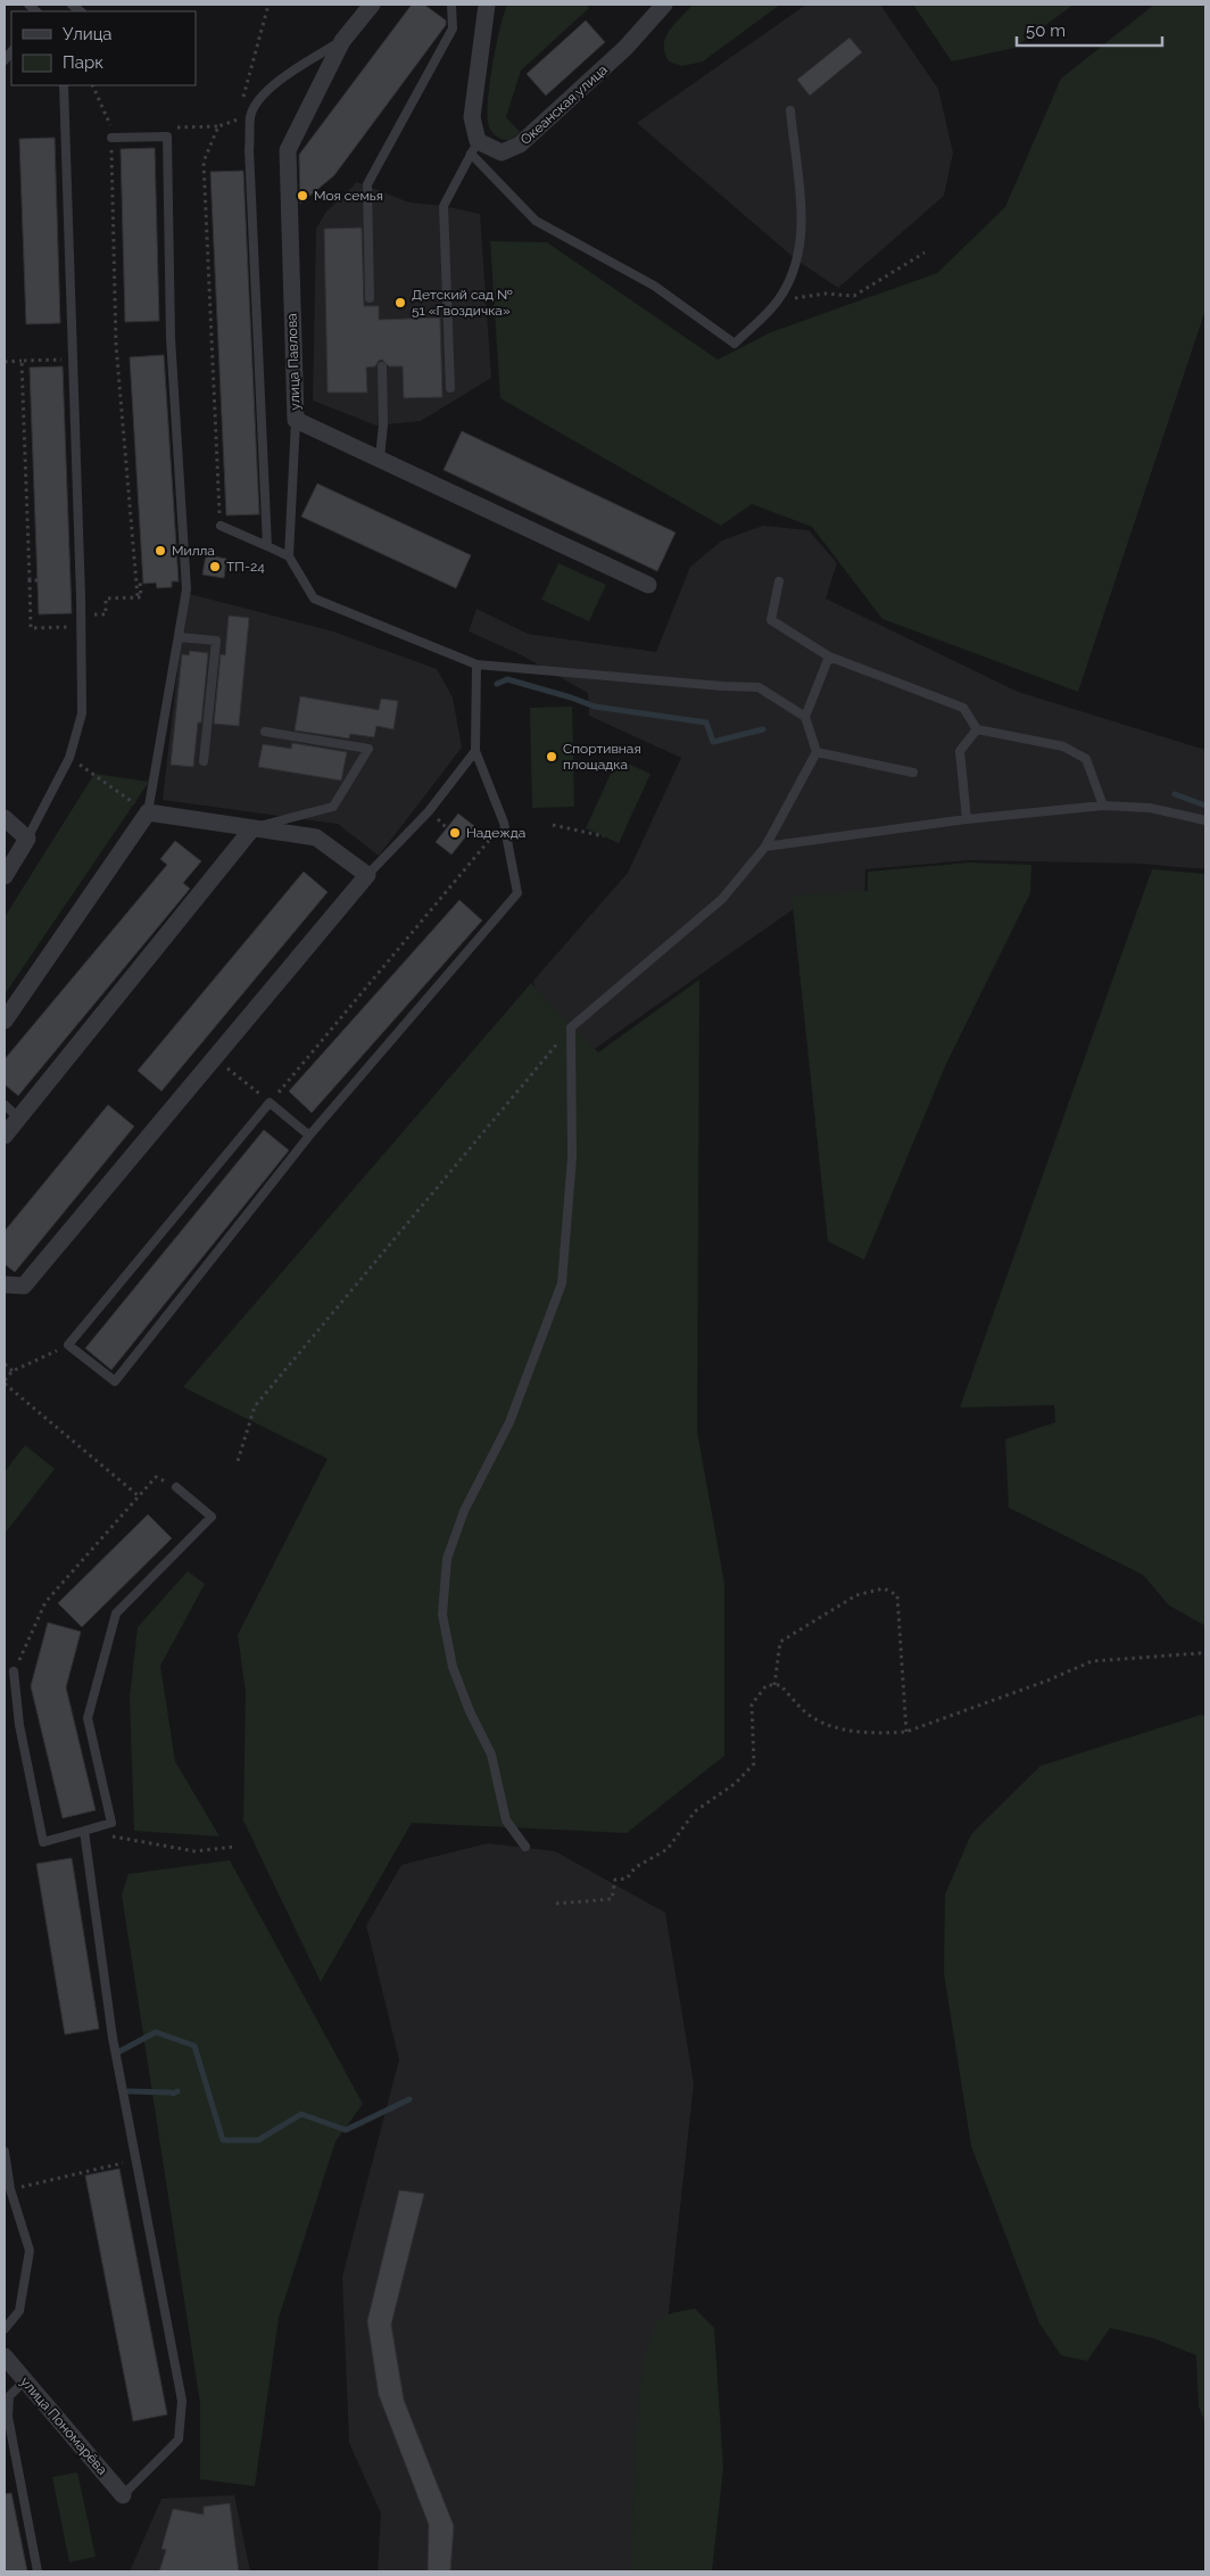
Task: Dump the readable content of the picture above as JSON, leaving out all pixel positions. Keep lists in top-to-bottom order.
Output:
{
  "streets": {
    "street": ["Океанская улица", "улица Павлова", "улица Пономарёва"]
  },
  "places": [
    "Моя семья",
    "Детский сад № 51 «Гвоздичка»",
    "Милла",
    "ТП-24",
    "Спортивная площадка",
    "Надежда"
  ],
  "legend": ["Улица", "Парк"],
  "scale_bar": "50 m"
}
